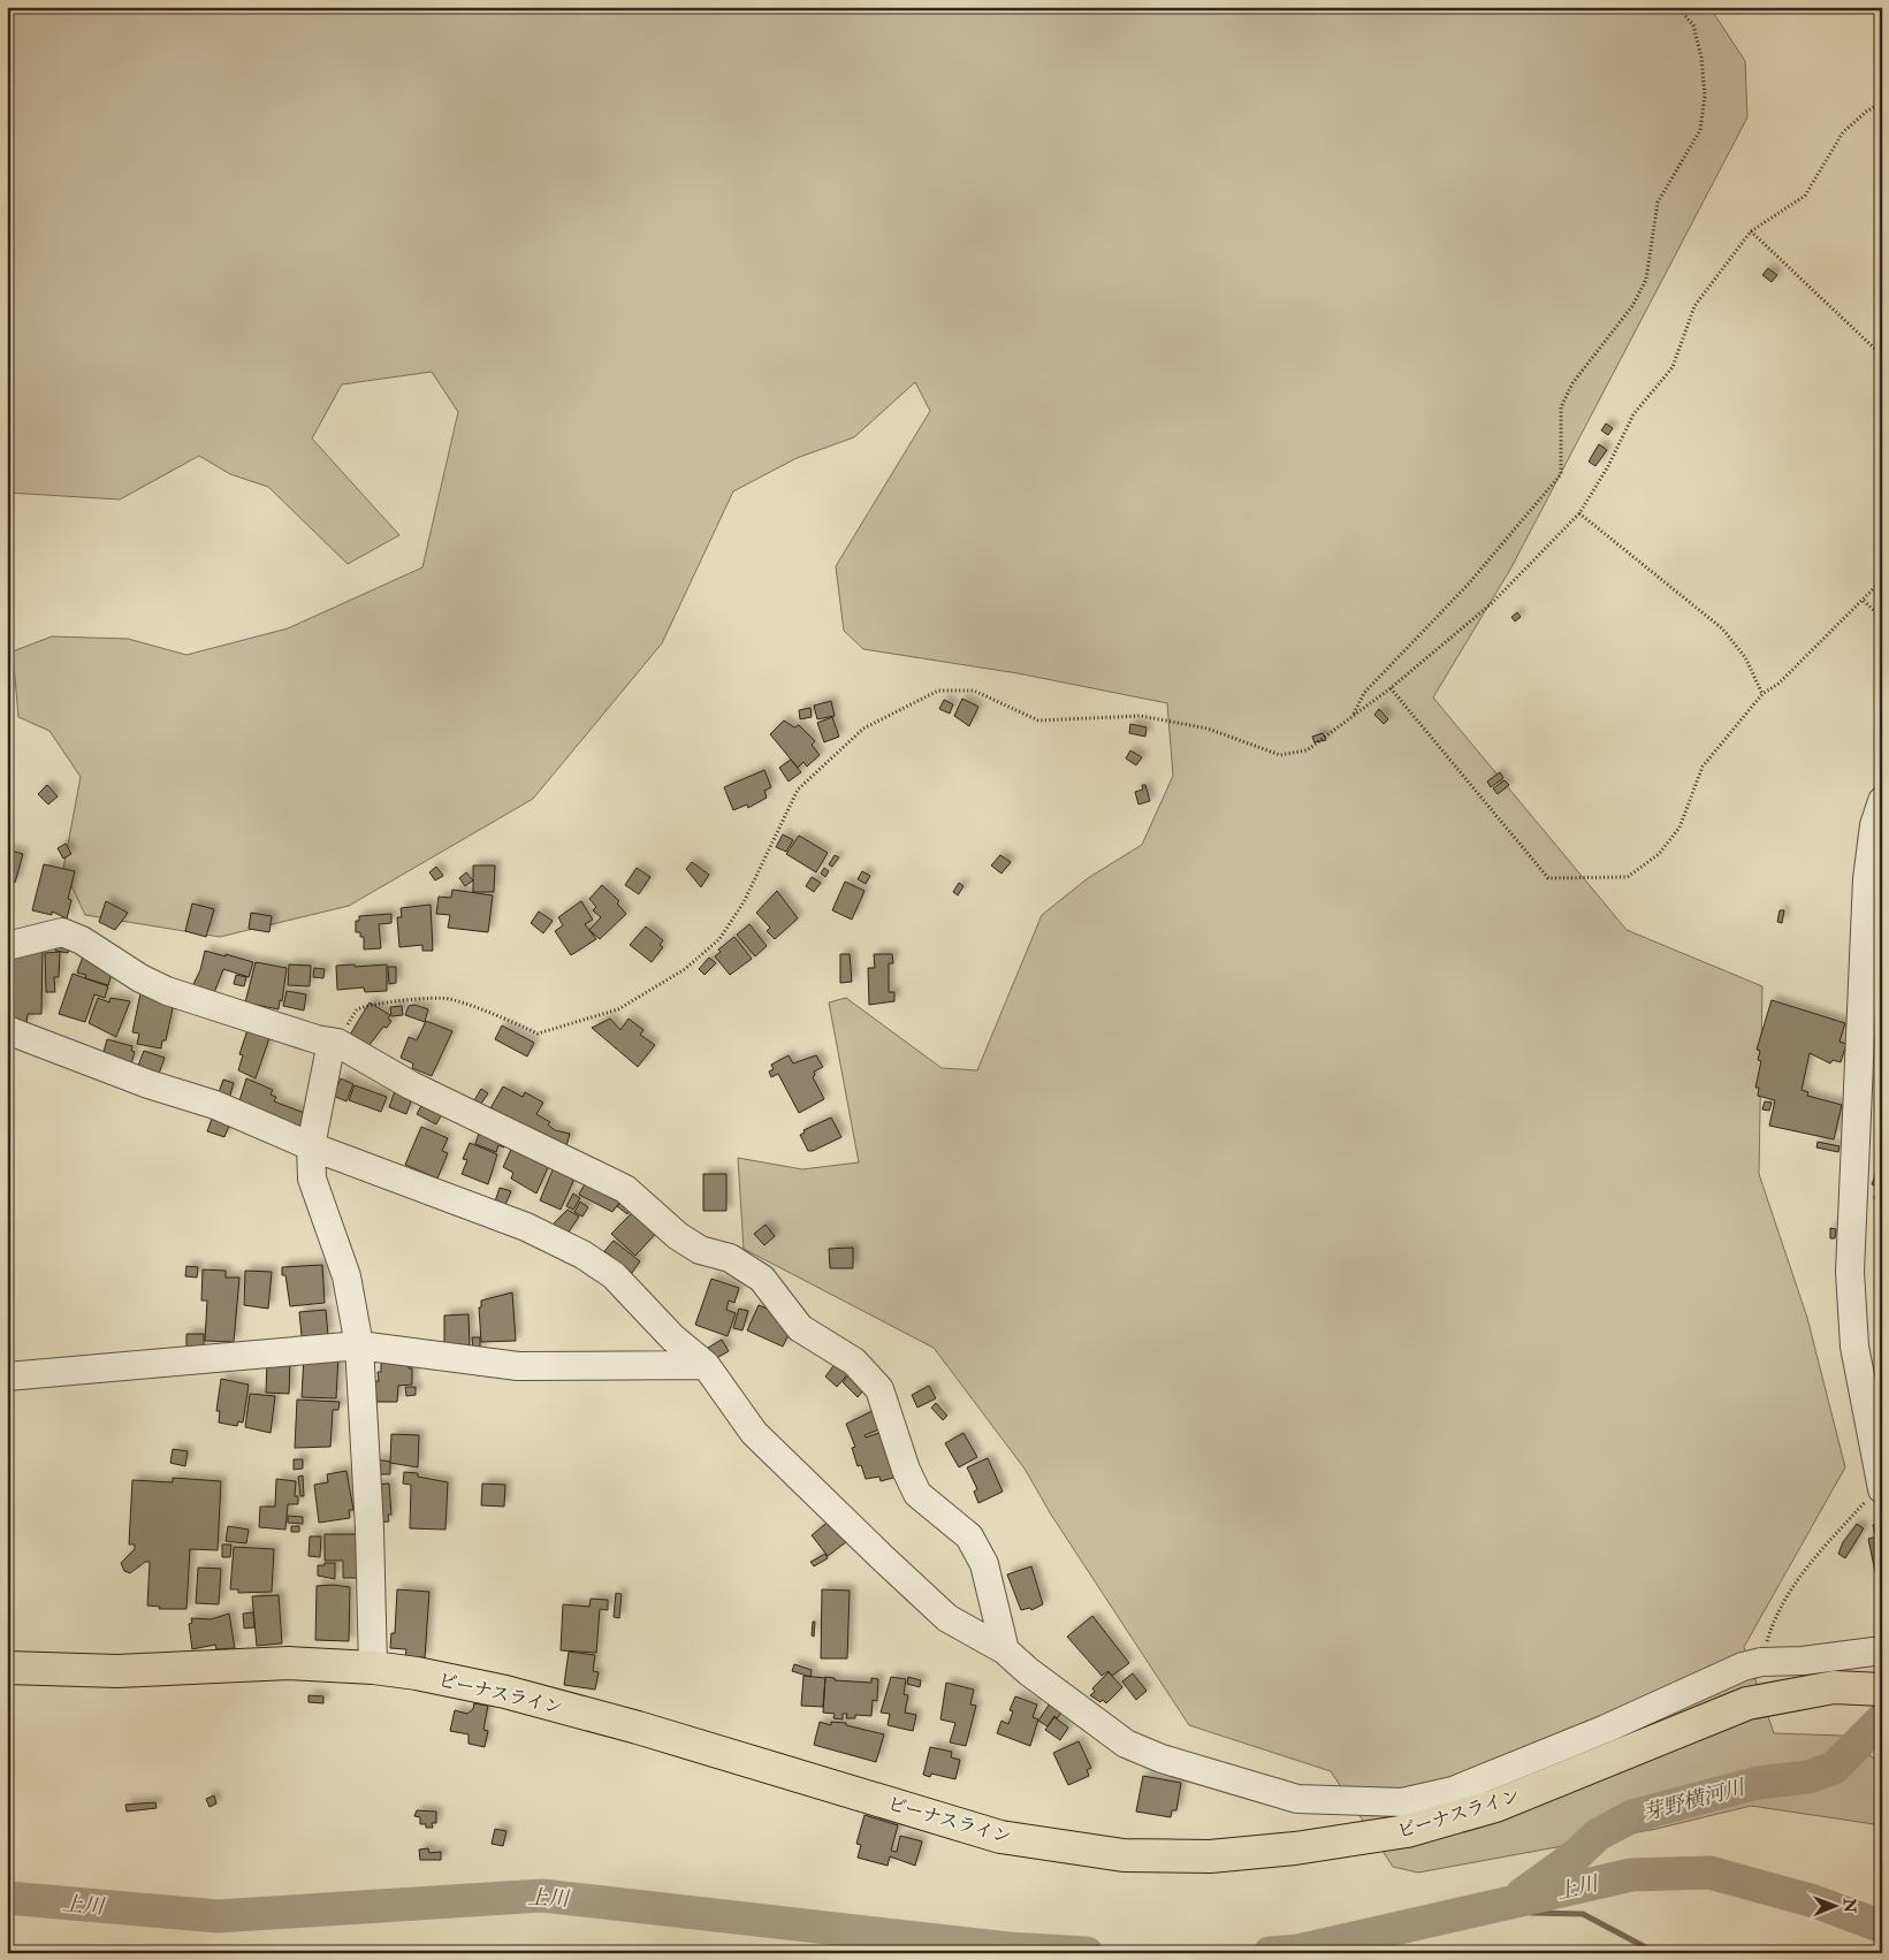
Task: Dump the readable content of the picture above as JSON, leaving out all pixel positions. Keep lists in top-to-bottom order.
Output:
{
  "streets": {
    "main road": ["ビーナスライン"]
  },
  "water": ["芽野横河川", "上川"],
  "north": "right"
}
